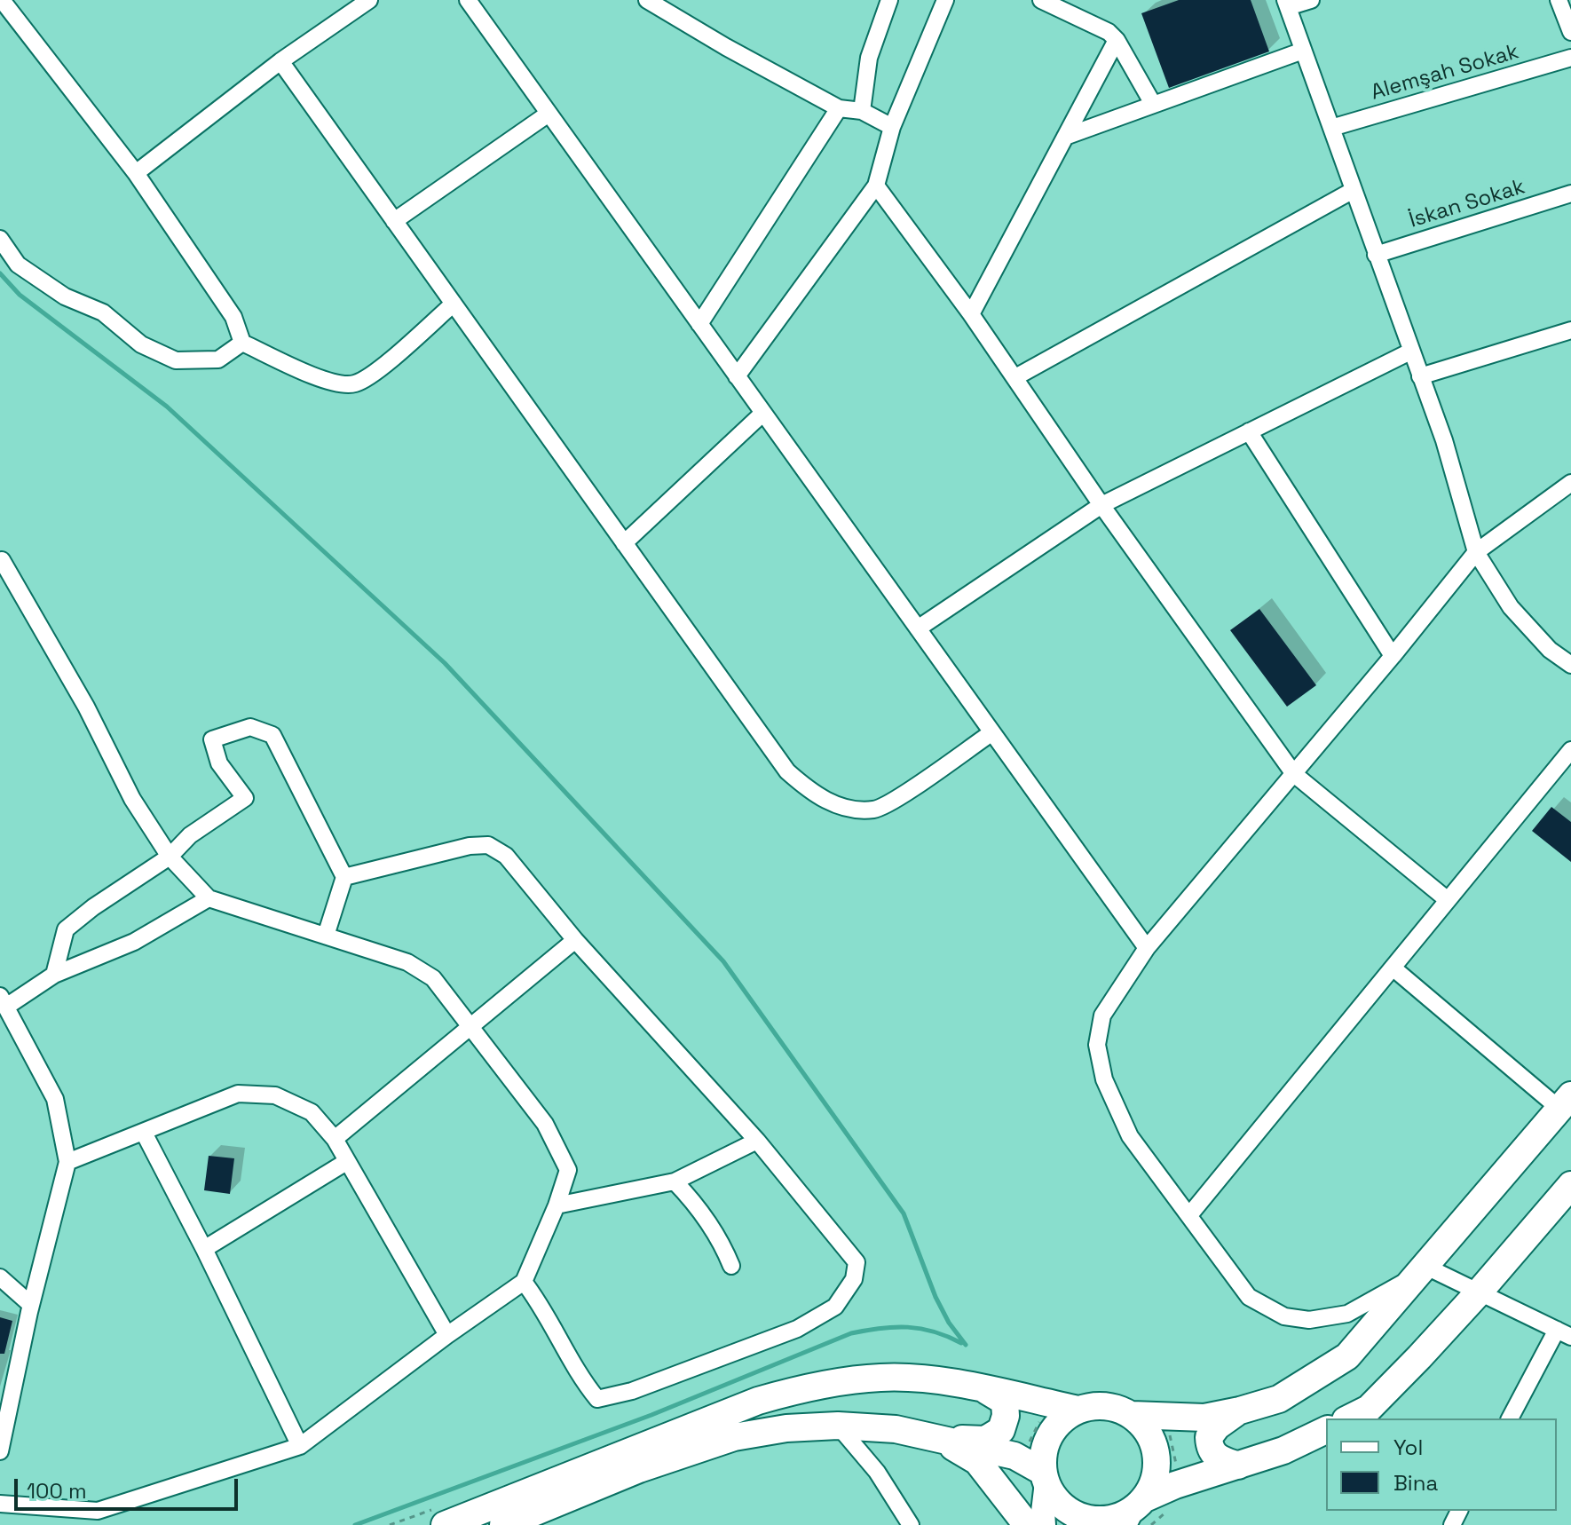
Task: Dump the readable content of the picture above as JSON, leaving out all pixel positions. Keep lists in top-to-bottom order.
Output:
{
  "streets": {
    "street": ["Alemşah Sokak", "İskan Sokak"]
  },
  "legend": ["Yol", "Bina"],
  "scale_bar": "100 m"
}
